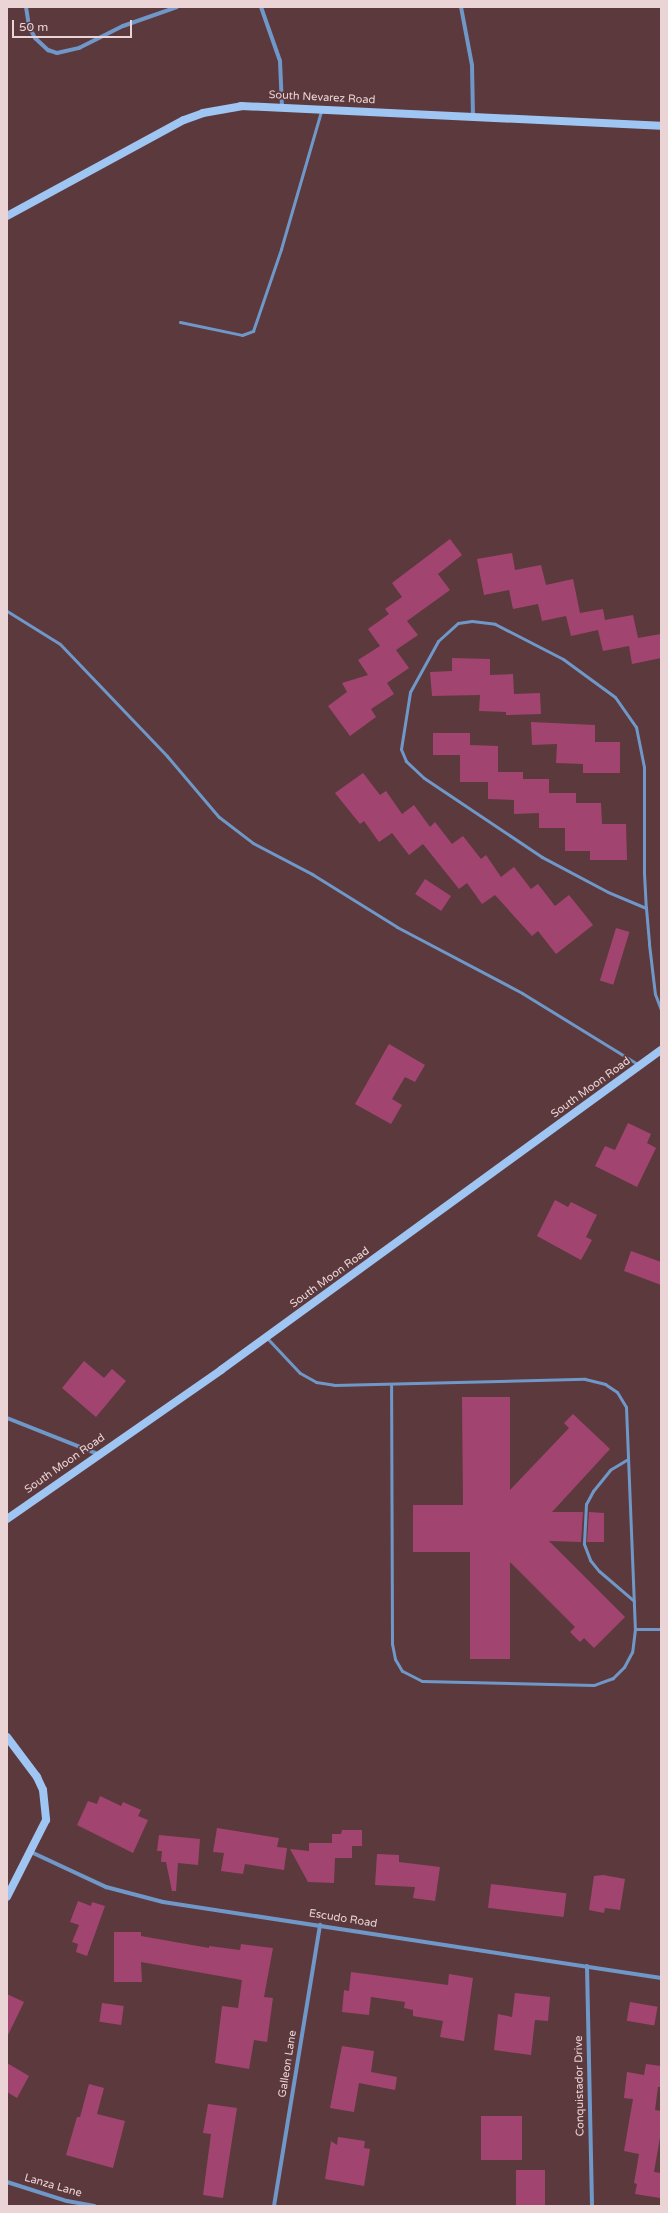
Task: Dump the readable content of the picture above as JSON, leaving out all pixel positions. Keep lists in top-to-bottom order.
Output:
{
  "streets": {
    "street": [
      "South Nevarez Road",
      "South Moon Road",
      "Escudo Road",
      "Galleon Lane",
      "Conquistador Drive",
      "Lanza Lane"
    ]
  },
  "crossings": [
    ["Escudo Road", "Galleon Lane"],
    ["Escudo Road", "Conquistador Drive"]
  ],
  "scale_bar": "50 m"
}
